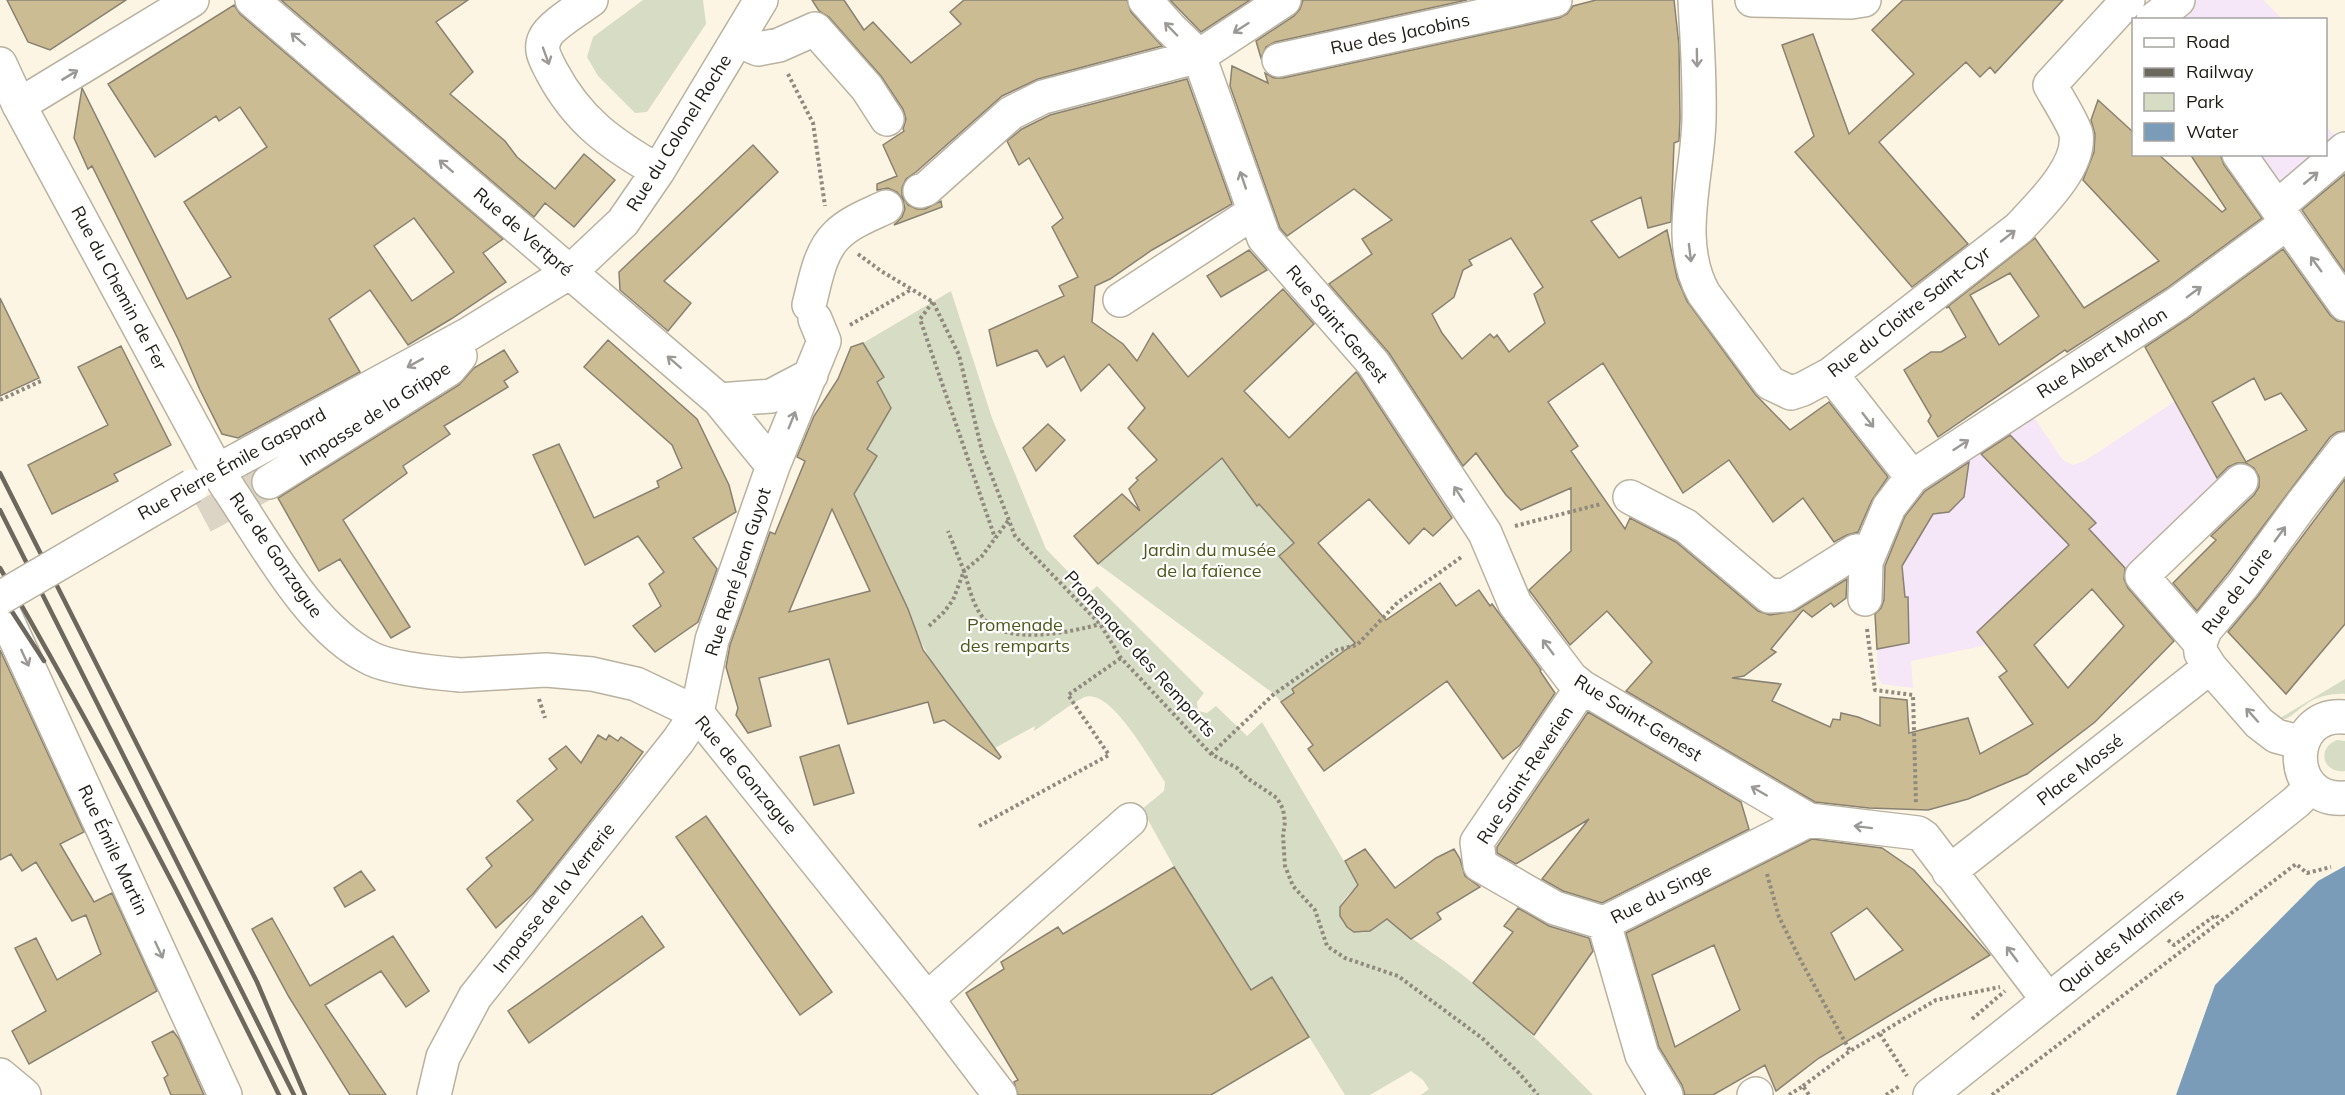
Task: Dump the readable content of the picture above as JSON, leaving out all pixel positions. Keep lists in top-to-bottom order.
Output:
{
  "streets": {
    "street": [
      "Rue des Jacobins",
      "Rue du Colonel Roche",
      "Rue de Vertpré",
      "Rue du Chemin de Fer",
      "Rue du Cloitre Saint-Cyr",
      "Rue Saint-Genest",
      "Rue Albert Morlon",
      "Impasse de la Grippe",
      "Rue Pierre Émile Gaspard",
      "Rue de Gonzague",
      "Rue René Jean Guyot",
      "Rue de Loire",
      "Place Mossé",
      "Rue Saint-Reverien",
      "Rue Émile Martin",
      "Rue du Singe",
      "Impasse de la Verrerie",
      "Quai des Mariniers"
    ],
    "path": ["Promenade des Remparts"]
  },
  "crossings": [
    ["Rue du Colonel Roche", "Rue de Vertpré"],
    ["Rue du Colonel Roche", "Impasse de la Grippe"],
    ["Rue du Colonel Roche", "Rue Pierre Émile Gaspard"],
    ["Rue de Vertpré", "Rue René Jean Guyot"],
    ["Rue du Chemin de Fer", "Rue Pierre Émile Gaspard"],
    ["Rue du Chemin de Fer", "Rue de Gonzague"],
    ["Rue Saint-Genest", "Rue Saint-Reverien"],
    ["Rue Saint-Genest", "Rue du Singe"],
    ["Impasse de la Grippe", "Rue Pierre Émile Gaspard"],
    ["Rue Pierre Émile Gaspard", "Rue de Gonzague"],
    ["Rue de Gonzague", "Rue René Jean Guyot"],
    ["Rue de Gonzague", "Impasse de la Verrerie"],
    ["Rue René Jean Guyot", "Impasse de la Verrerie"],
    ["Rue de Loire", "Place Mossé"],
    ["Rue Saint-Reverien", "Rue du Singe"]
  ],
  "one_way": [
    "Rue de Vertpré",
    "Rue Saint-Genest",
    "Rue Albert Morlon",
    "Rue Pierre Émile Gaspard",
    "Rue de Loire",
    "Rue Émile Martin"
  ],
  "parks": ["Jardin du musée de la faïence", "Promenade des remparts"],
  "legend": [
    "Road",
    "Railway",
    "Park",
    "Water"
  ]
}
